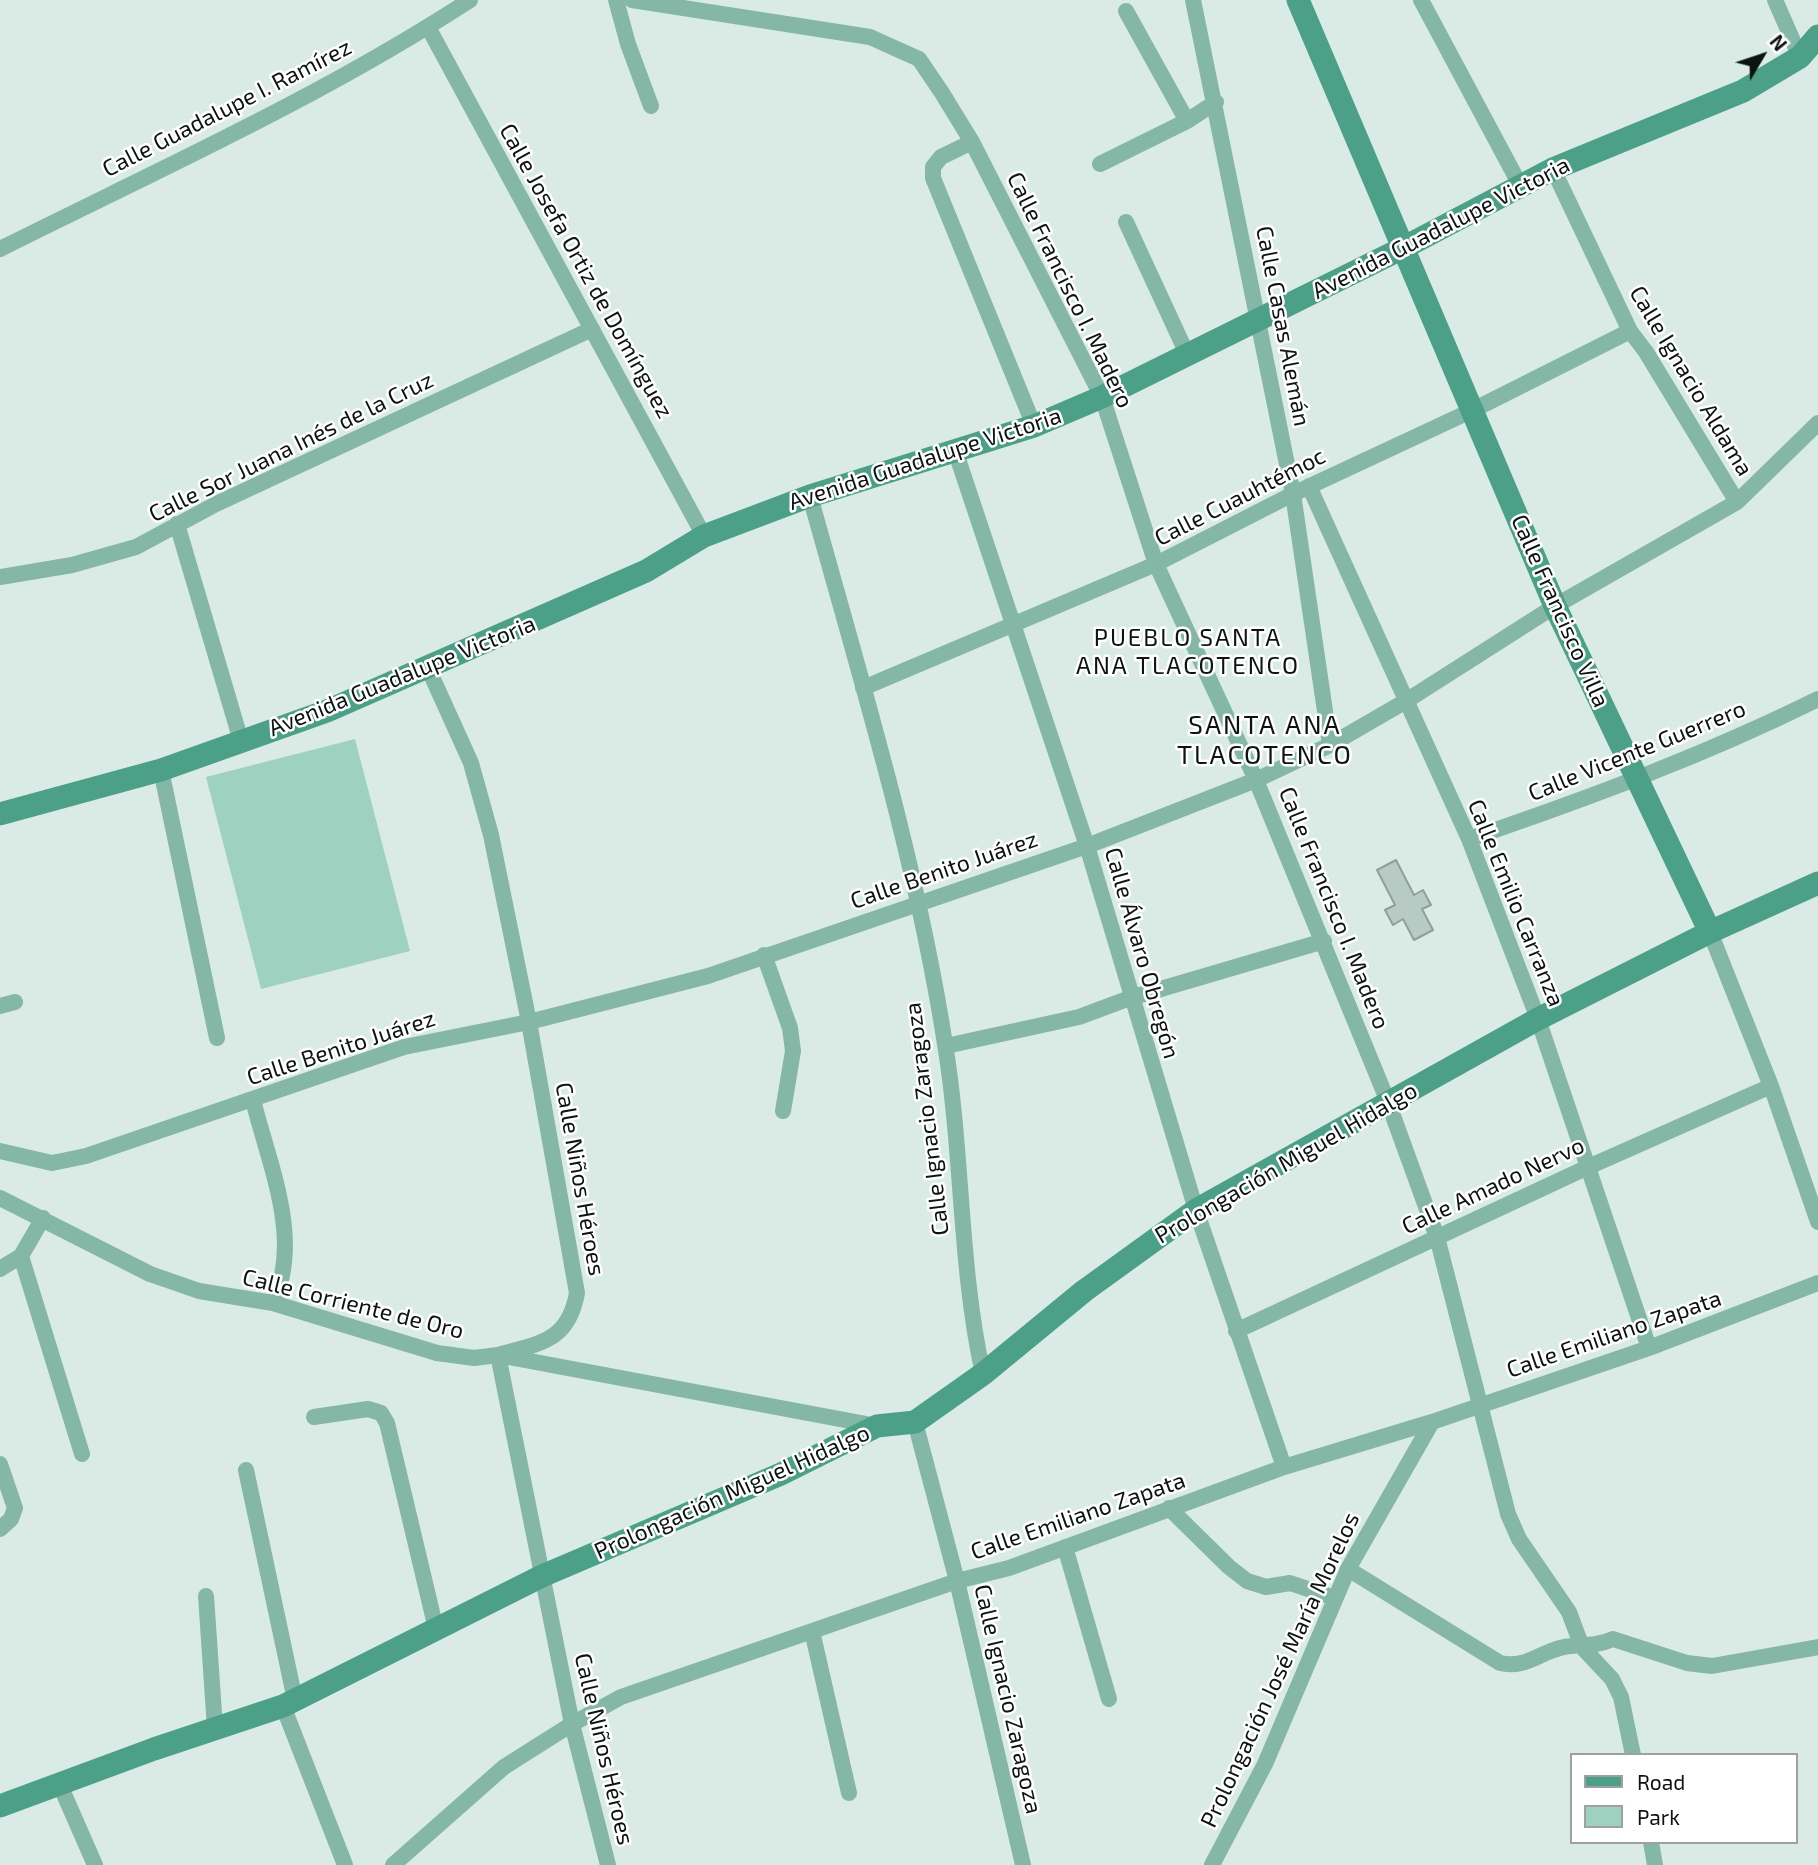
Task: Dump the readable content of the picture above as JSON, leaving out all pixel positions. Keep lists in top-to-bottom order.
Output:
{
  "streets": {
    "street": [
      "Calle Guadalupe I. Ramírez",
      "Avenida Guadalupe Victoria",
      "Calle Josefa Ortiz de Domínguez",
      "Calle Francisco I. Madero",
      "Calle Casas Alemán",
      "Calle Ignacio Aldama",
      "Calle Sor Juana Inés de la Cruz",
      "Calle Cuauhtémoc",
      "Calle Francisco Villa",
      "Calle Vicente Guerrero",
      "Calle Benito Juárez",
      "Calle Emilio Carranza",
      "Calle Álvaro Obregón",
      "Calle Ignacio Zaragoza",
      "Prolongación Miguel Hidalgo",
      "Calle Niños Héroes",
      "Calle Amado Nervo",
      "Calle Corriente de Oro",
      "Calle Emiliano Zapata",
      "Prolongación José María Morelos"
    ]
  },
  "crossings": [
    ["Calle Guadalupe I. Ramírez", "Calle Josefa Ortiz de Domínguez"],
    ["Avenida Guadalupe Victoria", "Calle Josefa Ortiz de Domínguez"],
    ["Avenida Guadalupe Victoria", "Calle Francisco I. Madero"],
    ["Avenida Guadalupe Victoria", "Calle Casas Alemán"],
    ["Avenida Guadalupe Victoria", "Calle Ignacio Aldama"],
    ["Avenida Guadalupe Victoria", "Calle Francisco Villa"],
    ["Avenida Guadalupe Victoria", "Calle Álvaro Obregón"],
    ["Avenida Guadalupe Victoria", "Calle Ignacio Zaragoza"],
    ["Avenida Guadalupe Victoria", "Calle Niños Héroes"],
    ["Calle Josefa Ortiz de Domínguez", "Calle Sor Juana Inés de la Cruz"],
    ["Calle Francisco I. Madero", "Calle Cuauhtémoc"],
    ["Calle Francisco I. Madero", "Calle Benito Juárez"],
    ["Calle Francisco I. Madero", "Prolongación Miguel Hidalgo"],
    ["Calle Francisco I. Madero", "Calle Amado Nervo"],
    ["Calle Francisco I. Madero", "Calle Emiliano Zapata"],
    ["Calle Casas Alemán", "Calle Cuauhtémoc"],
    ["Calle Casas Alemán", "Calle Benito Juárez"],
    ["Calle Ignacio Aldama", "Calle Cuauhtémoc"],
    ["Calle Ignacio Aldama", "Calle Benito Juárez"],
    ["Calle Cuauhtémoc", "Calle Francisco Villa"],
    ["Calle Cuauhtémoc", "Calle Emilio Carranza"],
    ["Calle Cuauhtémoc", "Calle Álvaro Obregón"],
    ["Calle Cuauhtémoc", "Calle Ignacio Zaragoza"],
    ["Calle Francisco Villa", "Calle Vicente Guerrero"],
    ["Calle Francisco Villa", "Calle Benito Juárez"],
    ["Calle Francisco Villa", "Prolongación Miguel Hidalgo"],
    ["Calle Francisco Villa", "Calle Amado Nervo"],
    ["Calle Vicente Guerrero", "Calle Emilio Carranza"],
    ["Calle Benito Juárez", "Calle Emilio Carranza"],
    ["Calle Benito Juárez", "Calle Álvaro Obregón"],
    ["Calle Benito Juárez", "Calle Ignacio Zaragoza"],
    ["Calle Benito Juárez", "Calle Niños Héroes"],
    ["Calle Emilio Carranza", "Prolongación Miguel Hidalgo"],
    ["Calle Emilio Carranza", "Calle Amado Nervo"],
    ["Calle Emilio Carranza", "Calle Emiliano Zapata"],
    ["Calle Álvaro Obregón", "Prolongación Miguel Hidalgo"],
    ["Calle Álvaro Obregón", "Calle Amado Nervo"],
    ["Calle Álvaro Obregón", "Calle Emiliano Zapata"],
    ["Calle Ignacio Zaragoza", "Prolongación Miguel Hidalgo"],
    ["Calle Ignacio Zaragoza", "Calle Emiliano Zapata"],
    ["Prolongación Miguel Hidalgo", "Calle Niños Héroes"],
    ["Prolongación Miguel Hidalgo", "Calle Corriente de Oro"],
    ["Calle Niños Héroes", "Calle Corriente de Oro"],
    ["Calle Niños Héroes", "Calle Emiliano Zapata"],
    ["Calle Emiliano Zapata", "Prolongación José María Morelos"]
  ],
  "districts": ["PUEBLO SANTA ANA TLACOTENCO", "SANTA ANA TLACOTENCO"],
  "legend": ["Road", "Park"],
  "north": "top right"
}
